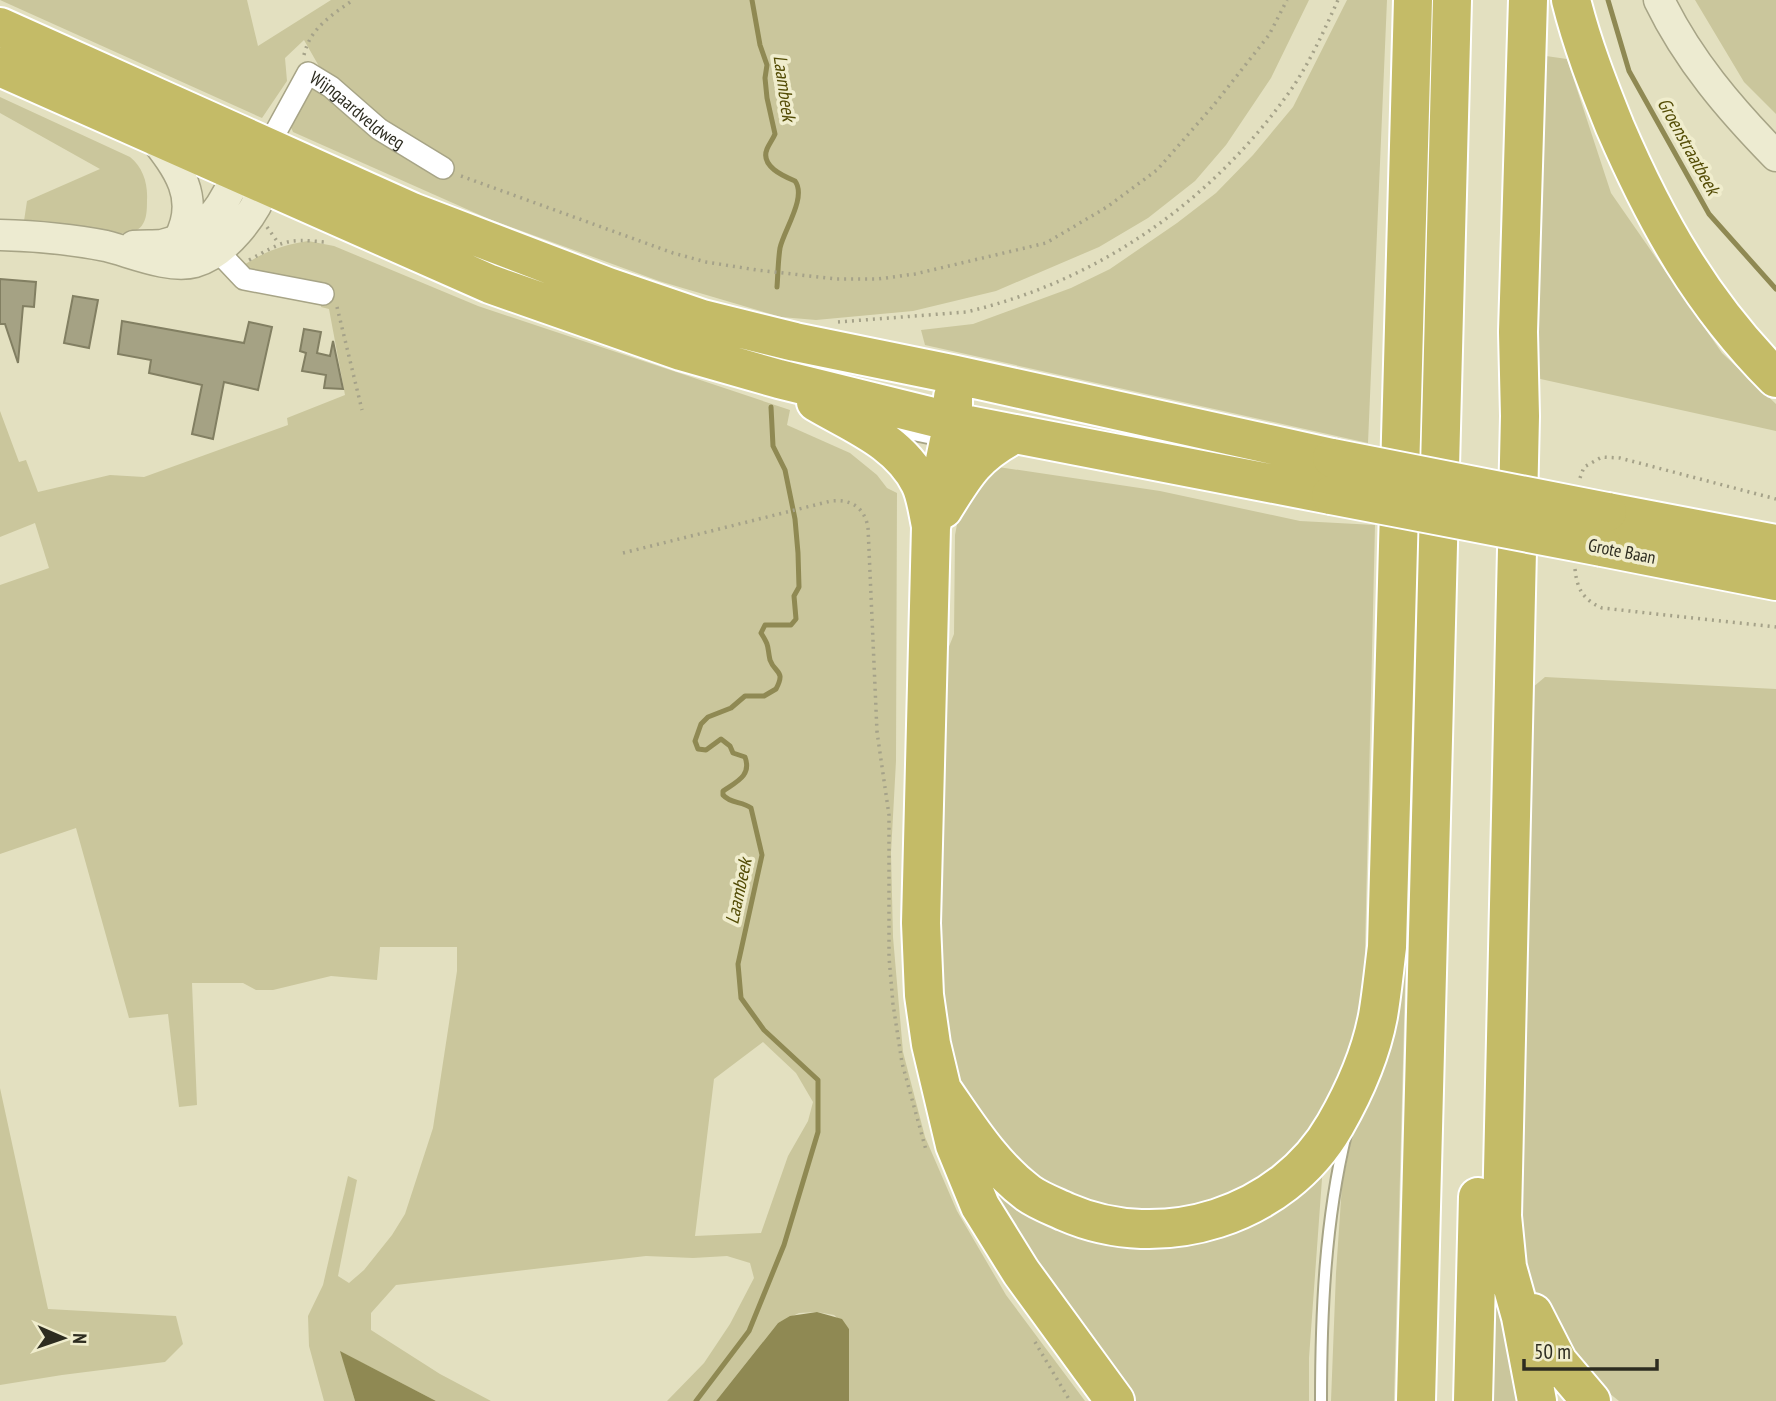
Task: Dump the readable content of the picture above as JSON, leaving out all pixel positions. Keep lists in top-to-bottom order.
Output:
{
  "streets": {
    "highway": ["Grote Baan"],
    "street": ["Wijngaardveldweg"]
  },
  "crossings": [
    ["Wijngaardveldweg", "Grote Baan"]
  ],
  "water": ["Laambeek", "Groenstraatbeek"],
  "scale_bar": "50 m",
  "north": "right"
}
